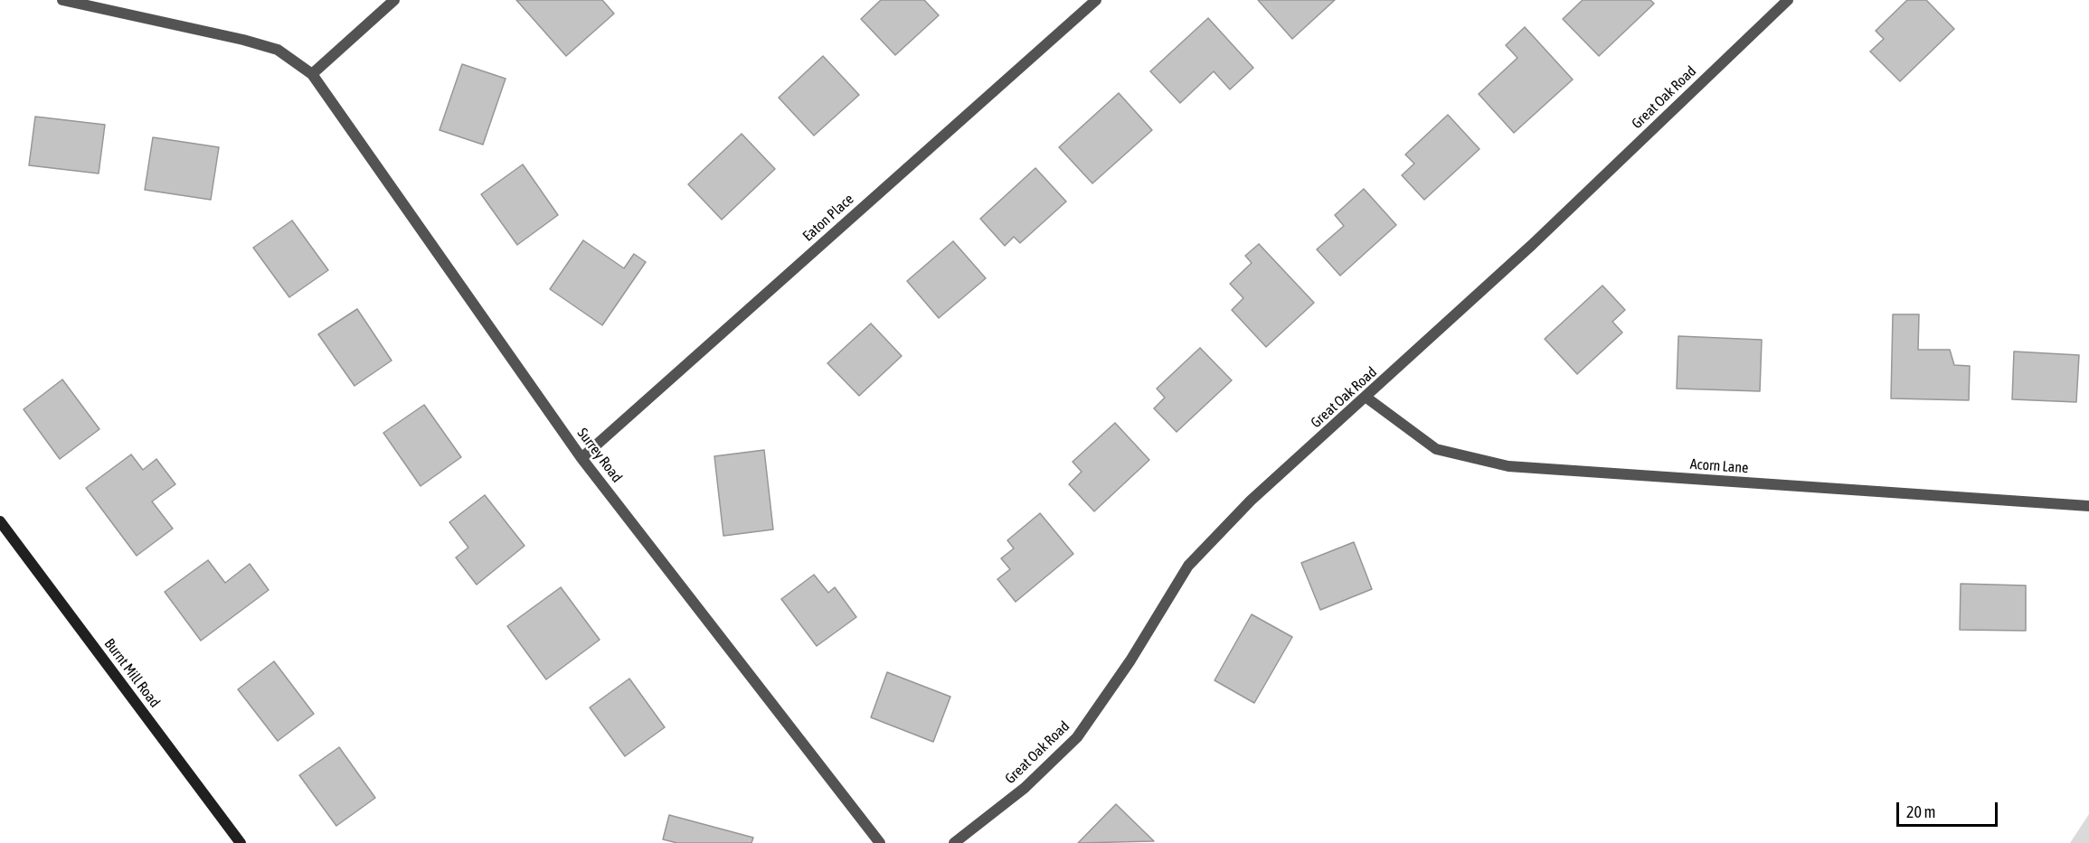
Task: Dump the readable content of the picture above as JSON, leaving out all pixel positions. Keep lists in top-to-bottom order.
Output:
{
  "streets": {
    "main road": ["Burnt Mill Road"],
    "street": [
      "Great Oak Road",
      "Eaton Place",
      "Surrey Road",
      "Acorn Lane"
    ]
  },
  "crossings": [
    ["Great Oak Road", "Acorn Lane"],
    ["Eaton Place", "Surrey Road"]
  ],
  "scale_bar": "20 m"
}
